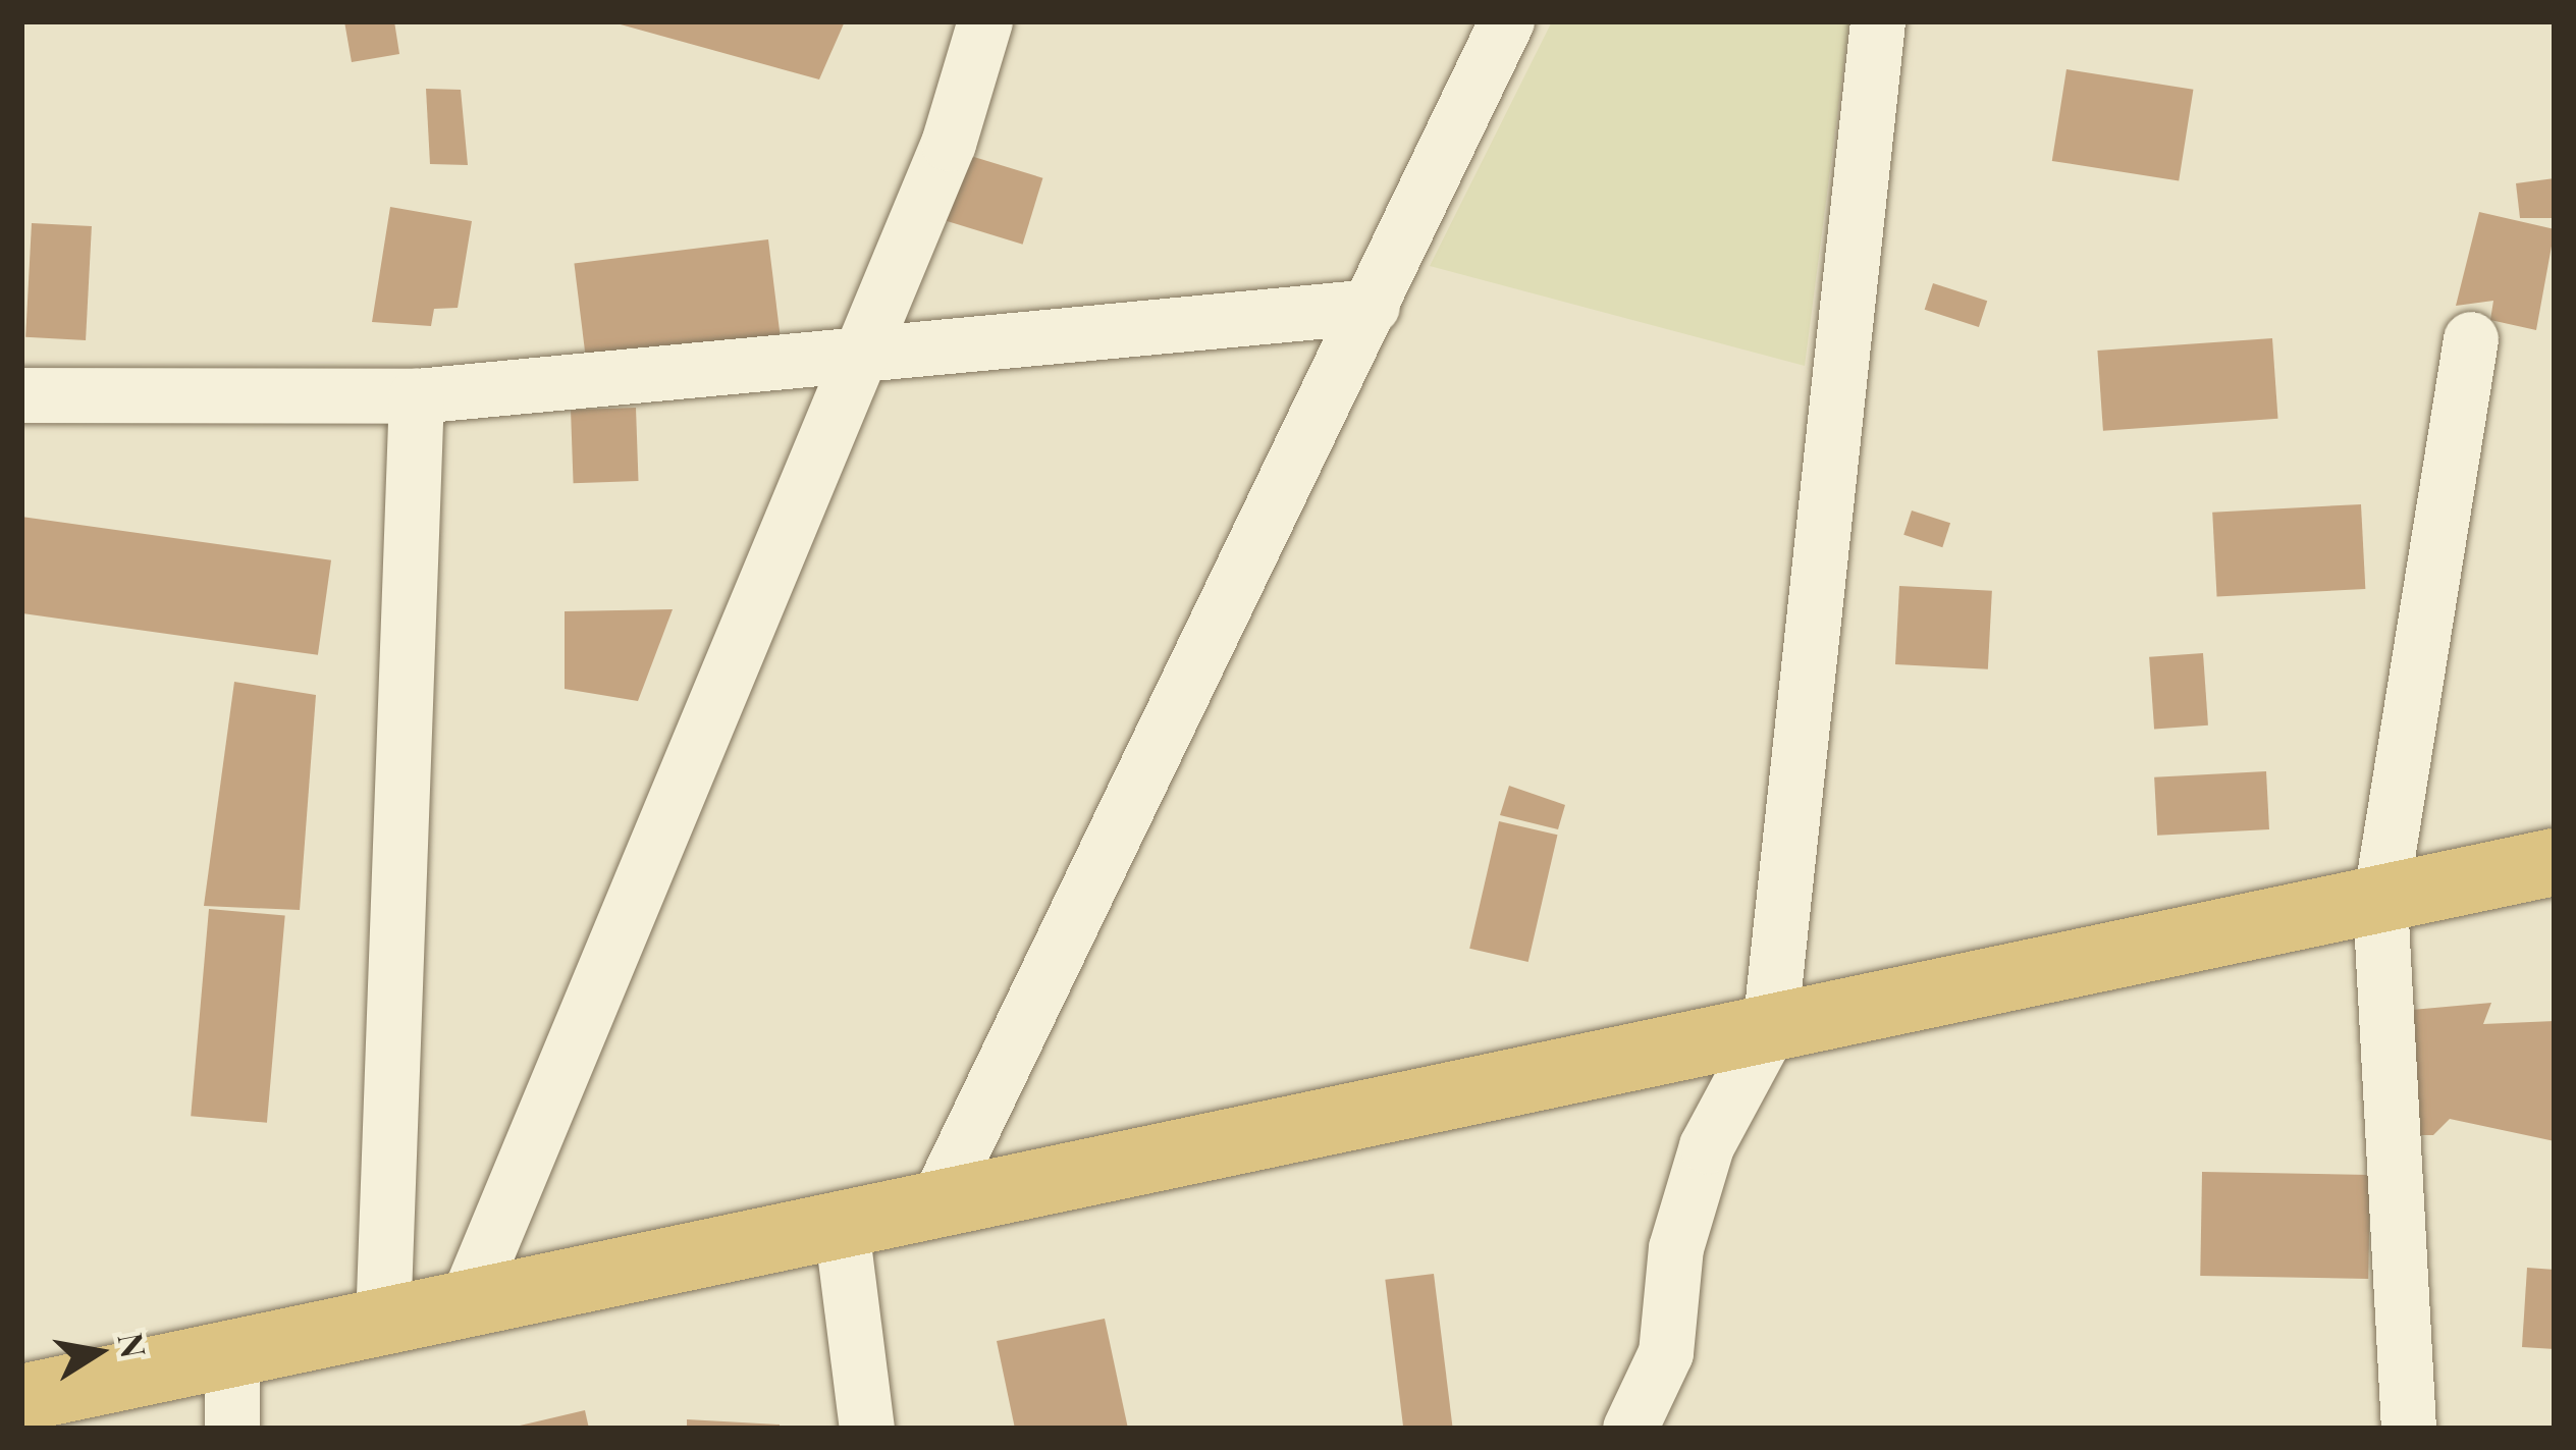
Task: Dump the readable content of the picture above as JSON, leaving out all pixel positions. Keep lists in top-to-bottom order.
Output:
{
  "north": "right"
}
